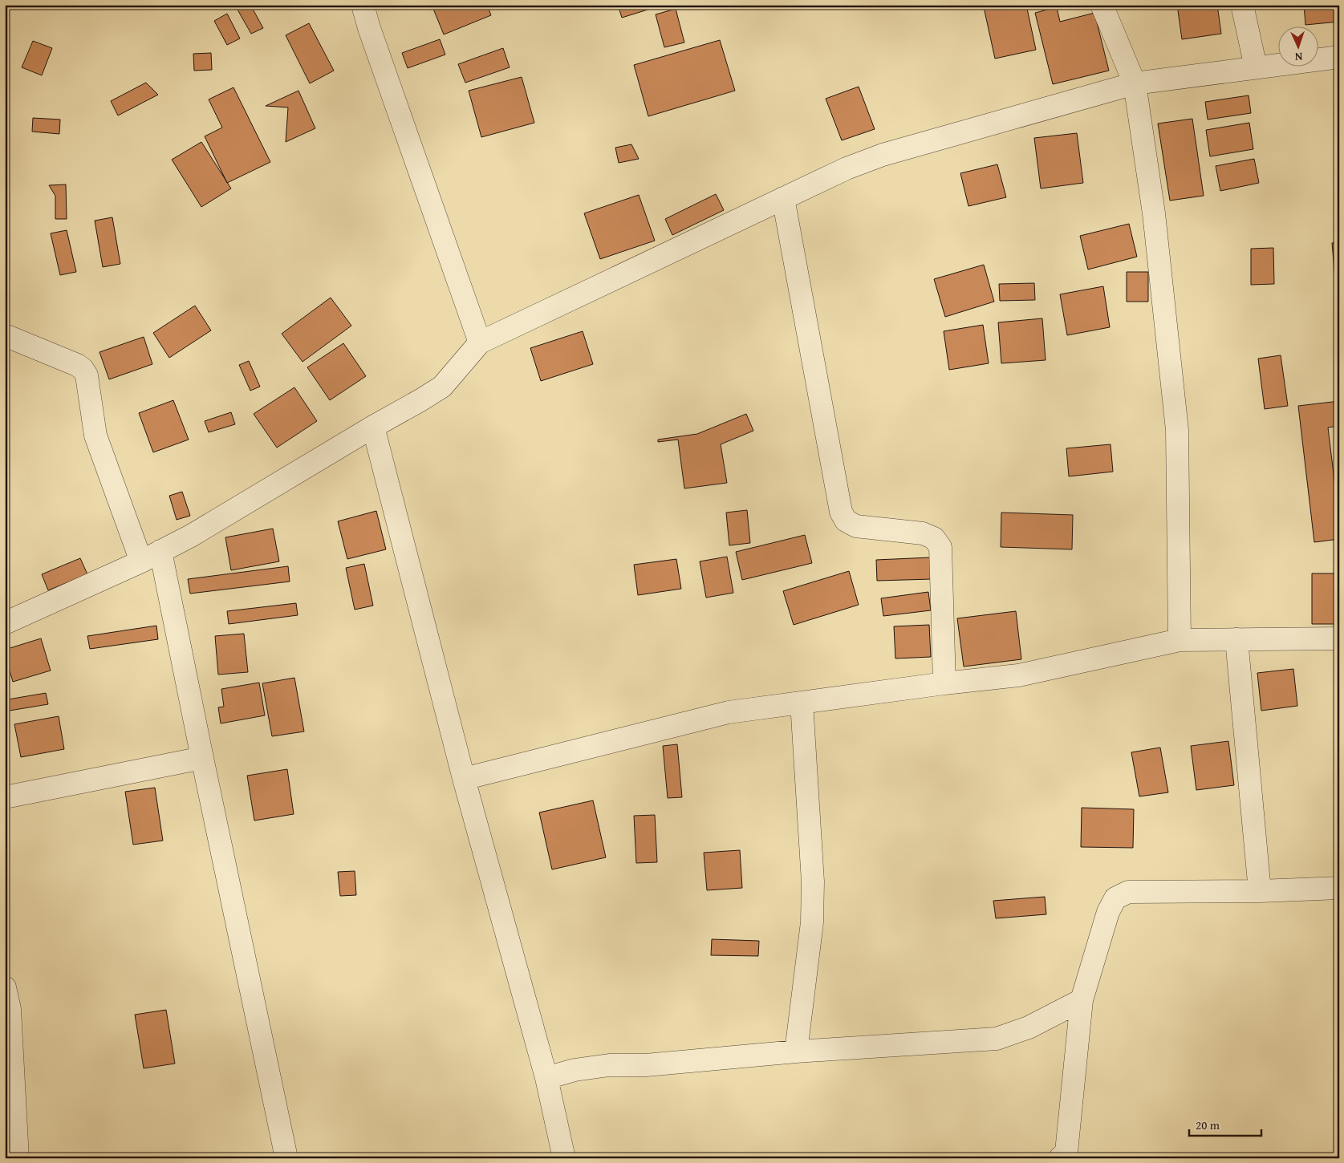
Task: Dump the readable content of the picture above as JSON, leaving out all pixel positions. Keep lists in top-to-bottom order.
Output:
{
  "scale_bar": "20 m",
  "north": "bottom"
}
